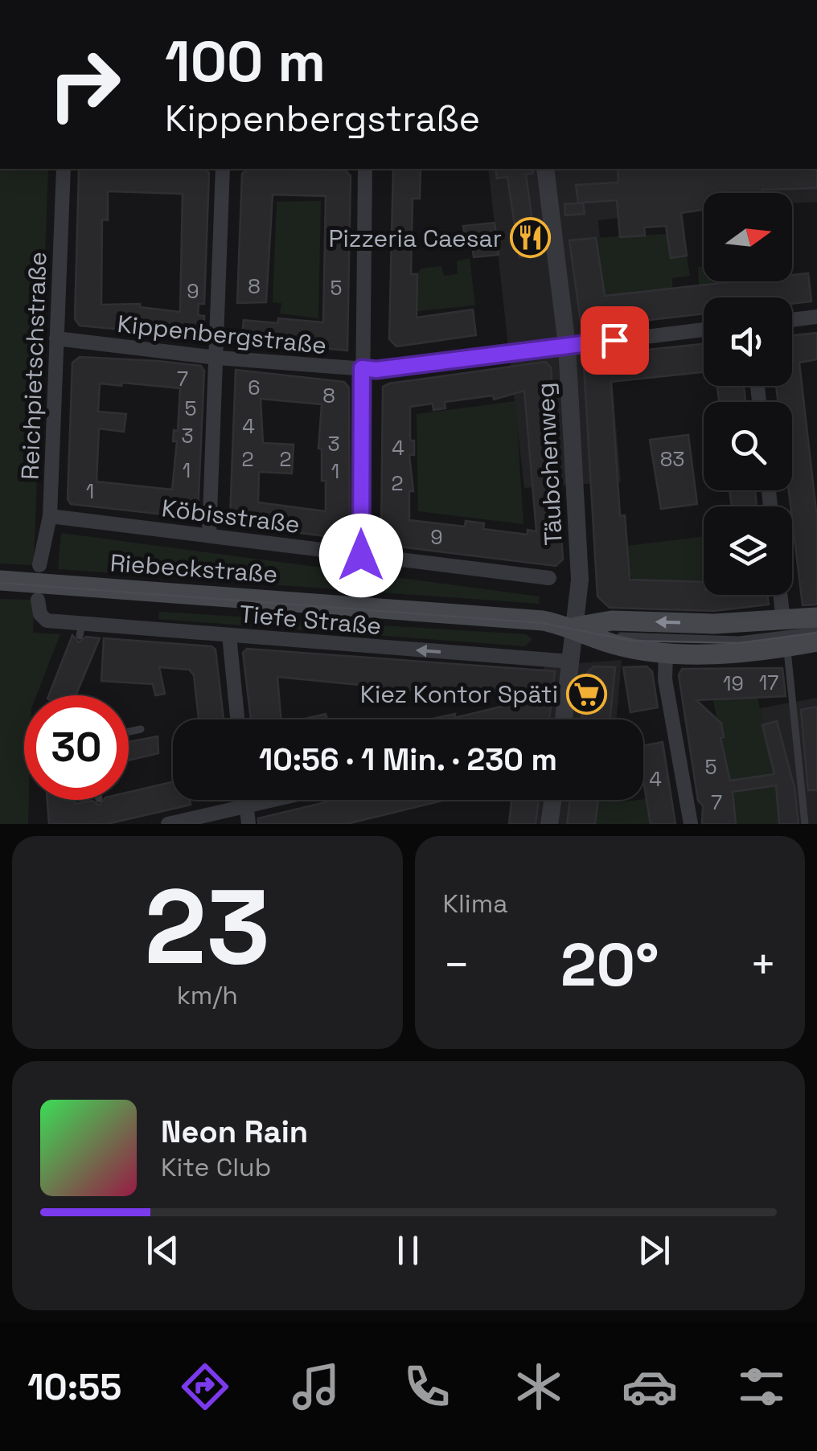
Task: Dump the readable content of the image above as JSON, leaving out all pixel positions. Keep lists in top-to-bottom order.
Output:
{
  "streets": {
    "main road": ["Riebeckstraße"],
    "street": [
      "Kippenbergstraße",
      "Reichpietschstraße",
      "Täubchenweg",
      "Köbisstraße",
      "Tiefe Straße"
    ]
  },
  "crossings": [
    ["Kippenbergstraße", "Reichpietschstraße"],
    ["Kippenbergstraße", "Täubchenweg"],
    ["Reichpietschstraße", "Köbisstraße"],
    ["Täubchenweg", "Riebeckstraße"],
    ["Täubchenweg", "Tiefe Straße"]
  ],
  "one_way": ["Tiefe Straße"],
  "places": {
    "restaurant": ["Pizzeria Caesar"],
    "supermarket": ["Kiez Kontor Späti"]
  },
  "house_numbers": [
    "8",
    "5",
    "9",
    "7",
    "6",
    "8",
    "5",
    "4",
    "3",
    "3",
    "4",
    "2",
    "2",
    "83",
    "1",
    "1",
    "2",
    "1",
    "9",
    "17",
    "19",
    "5",
    "4",
    "7"
  ],
  "north": "right",
  "page": {
    "turn": ["100 m", "Kippenbergstraße"],
    "limit": "30",
    "trip": "10:56 · 1 Min. · 230 m",
    "tile": [
      ["23", "km/h"],
      "Klima"
    ],
    "heat": ["−", "20°", "+"],
    "song": ["Neon Rain", "Kite Club"],
    "tabs": "10:55"
  }
}
